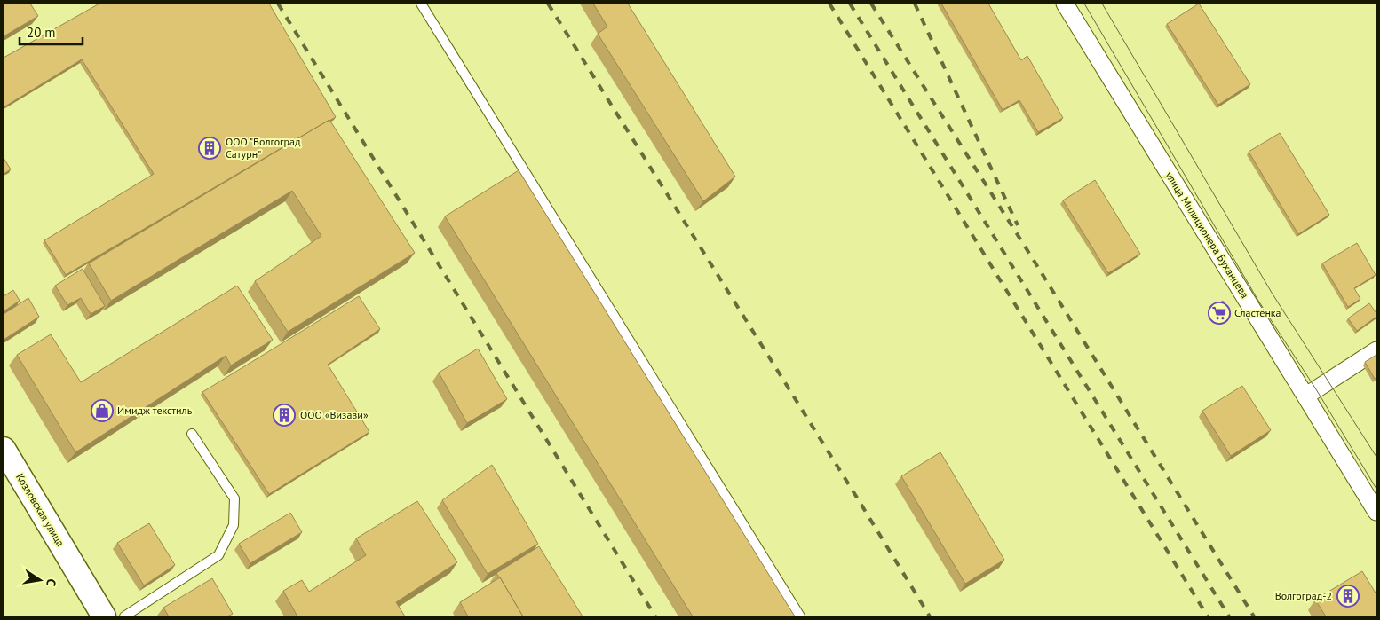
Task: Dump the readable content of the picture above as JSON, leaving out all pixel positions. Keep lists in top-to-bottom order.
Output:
{
  "streets": {
    "street": ["улица Милиционера Буханцева", "Козловская улица"]
  },
  "places": {
    "building": ["ООО \"Волгоград Сатурн\"", "ООО «Визави»", "Волгоград-2"],
    "supermarket": ["Сластёнка"],
    "shop": ["Имидж текстиль"]
  },
  "scale_bar": "20 m",
  "north": "right"
}
